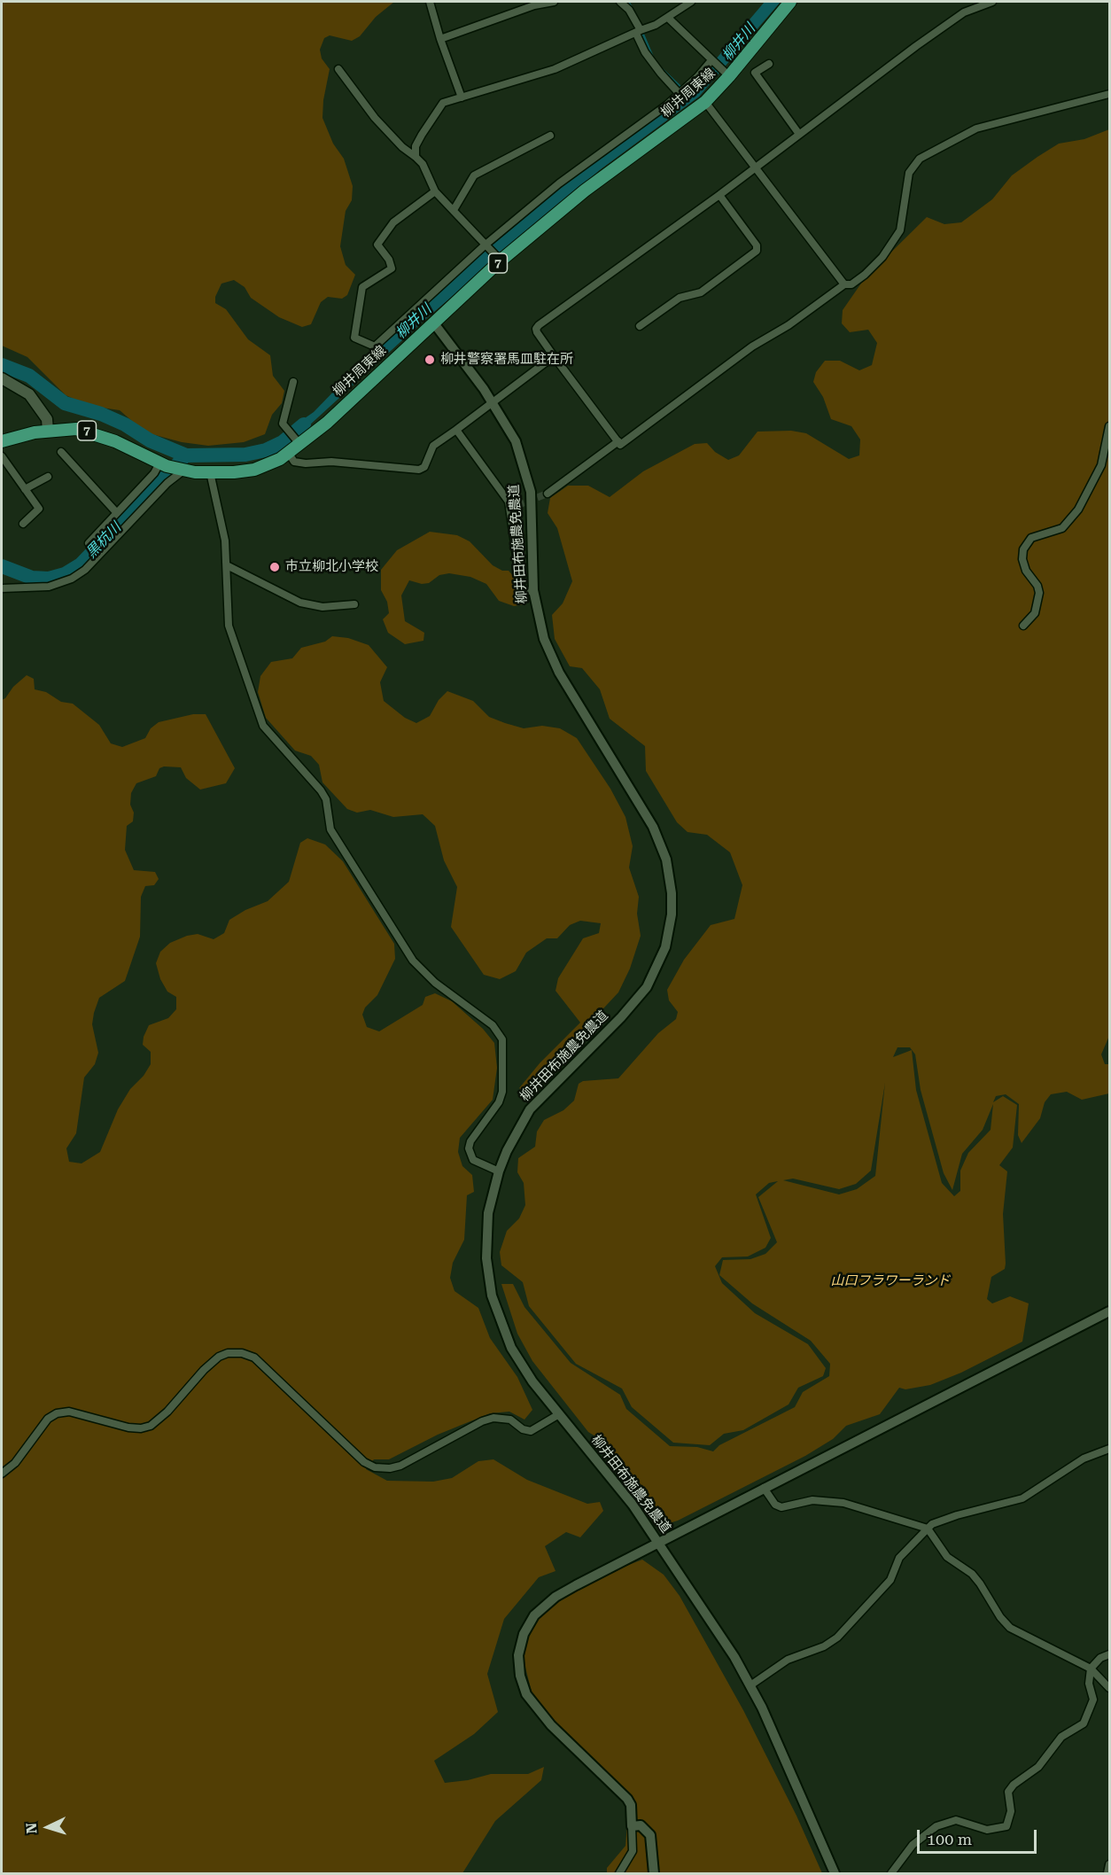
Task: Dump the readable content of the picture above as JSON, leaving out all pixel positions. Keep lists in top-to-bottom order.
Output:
{
  "streets": {
    "main road": ["柳井周東線", "7"],
    "street": ["柳井田布施農免農道"]
  },
  "crossings": [
    ["柳井周東線", "柳井田布施農免農道"]
  ],
  "water": ["柳井川", "黒杭川"],
  "parks": ["山口フラワーランド"],
  "places": ["柳井警察署馬皿駐在所", "市立柳北小学校"],
  "scale_bar": "100 m",
  "north": "left"
}
